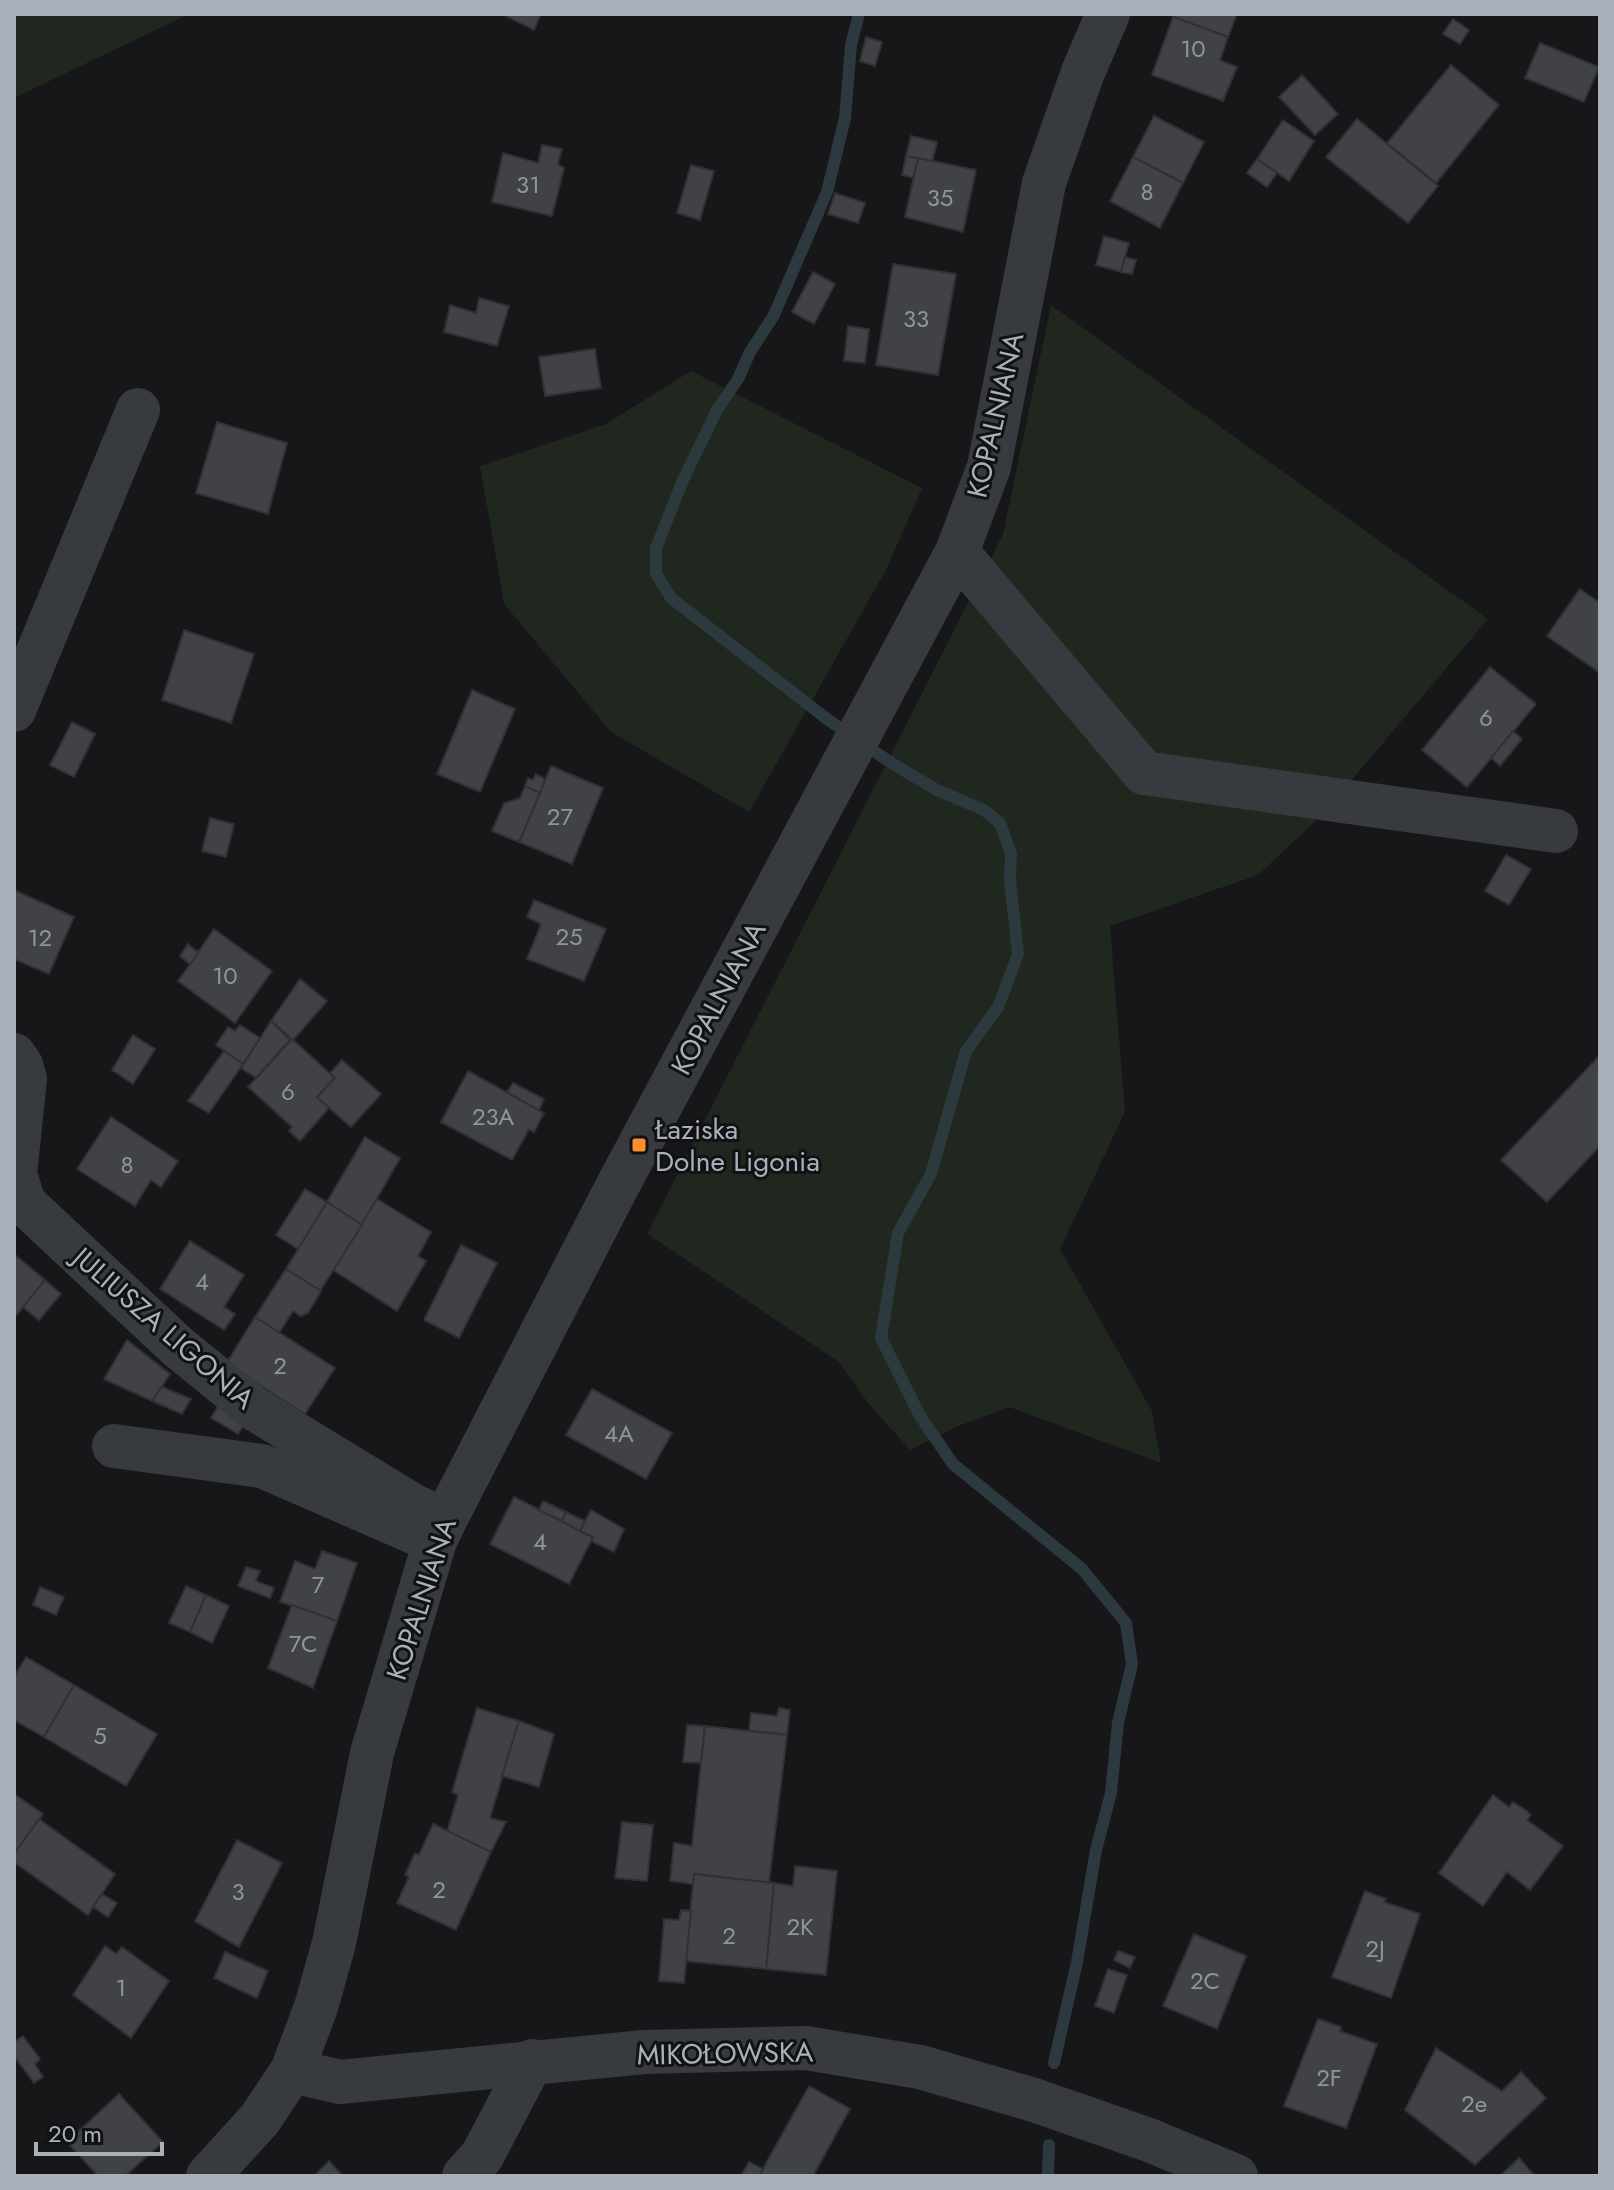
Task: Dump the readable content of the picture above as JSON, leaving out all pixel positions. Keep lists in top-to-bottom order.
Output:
{
  "streets": {
    "street": ["KOPALNIANA", "JULIUSZA LIGONIA", "MIKOŁOWSKA"]
  },
  "crossings": [
    ["KOPALNIANA", "JULIUSZA LIGONIA"],
    ["KOPALNIANA", "MIKOŁOWSKA"]
  ],
  "places": {
    "transit": ["Łaziska Dolne Ligonia"]
  },
  "house_numbers": [
    "10",
    "31",
    "8",
    "35",
    "33",
    "6",
    "27",
    "25",
    "12",
    "10",
    "6",
    "23A",
    "8",
    "4",
    "2",
    "4A",
    "4",
    "7",
    "7C",
    "5",
    "2",
    "3",
    "2K",
    "2",
    "2J",
    "2C",
    "1",
    "2F",
    "2e"
  ],
  "scale_bar": "20 m"
}
